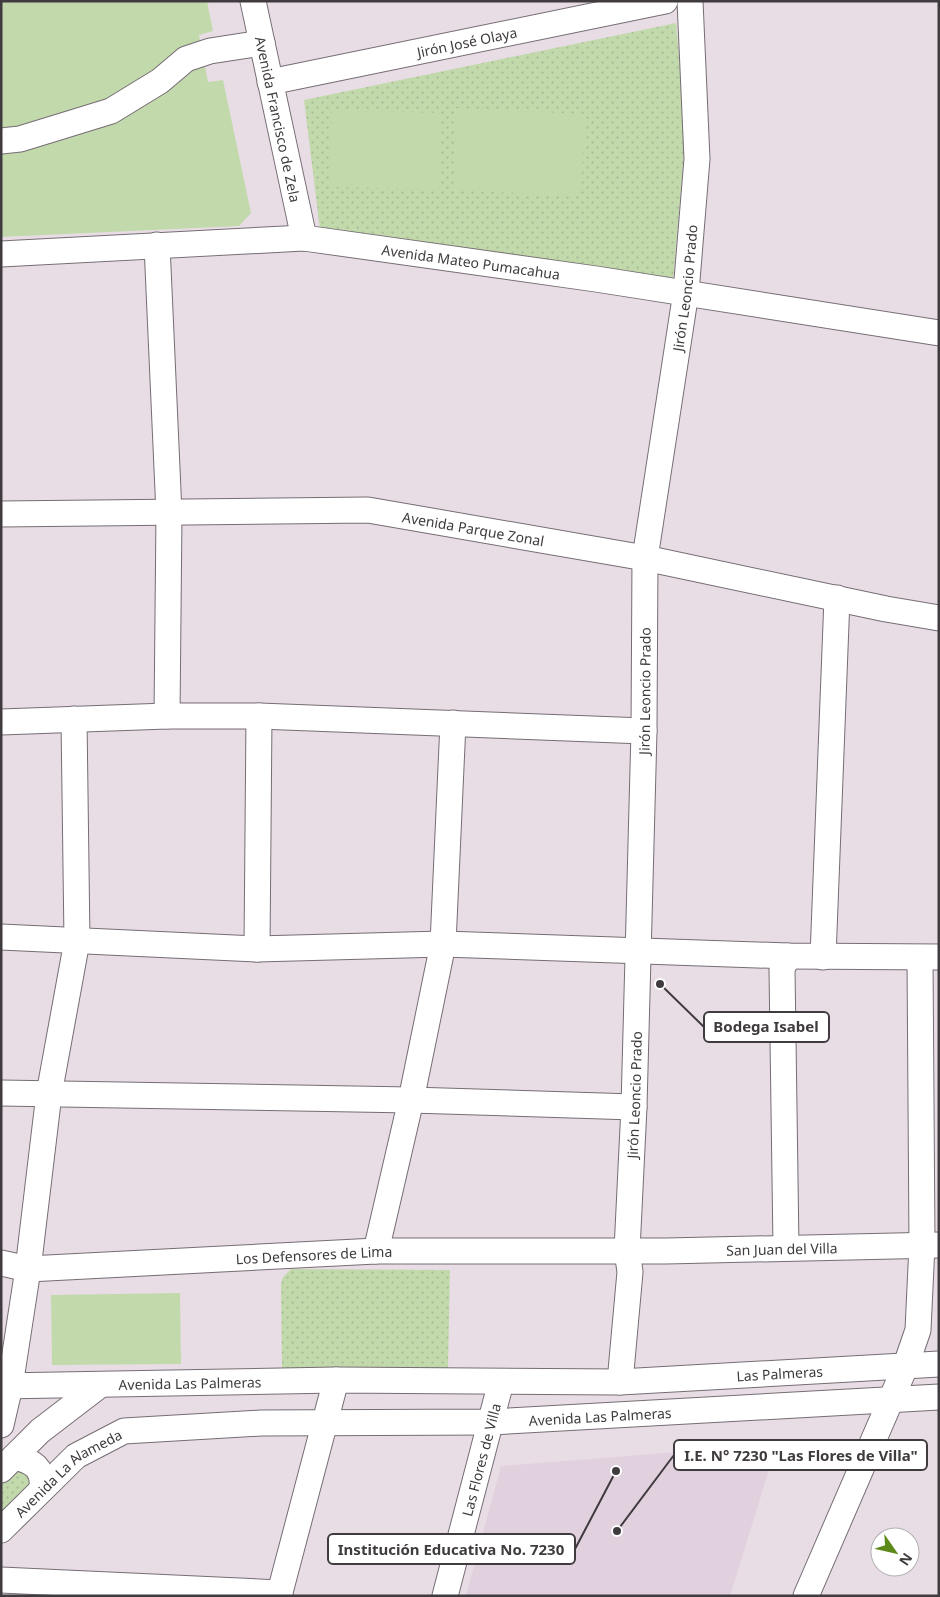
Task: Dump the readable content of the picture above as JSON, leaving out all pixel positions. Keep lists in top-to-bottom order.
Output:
{
  "streets": {
    "street": [
      "Jirón José Olaya",
      "Avenida Francisco de Zela",
      "Avenida Mateo Pumacahua",
      "Jirón Leoncio Prado",
      "Avenida Parque Zonal",
      "San Juan del Villa",
      "Los Defensores de Lima",
      "Las Palmeras",
      "Avenida Las Palmeras",
      "Las Flores de Villa",
      "Avenida La Alameda"
    ]
  },
  "crossings": [
    ["Jirón José Olaya", "Avenida Francisco de Zela"],
    ["Avenida Francisco de Zela", "Avenida Mateo Pumacahua"],
    ["Avenida Mateo Pumacahua", "Jirón Leoncio Prado"],
    ["Jirón Leoncio Prado", "Avenida Parque Zonal"],
    ["Jirón Leoncio Prado", "San Juan del Villa"],
    ["Jirón Leoncio Prado", "Los Defensores de Lima"],
    ["Jirón Leoncio Prado", "Las Palmeras"],
    ["Jirón Leoncio Prado", "Avenida Las Palmeras"],
    ["San Juan del Villa", "Los Defensores de Lima"],
    ["Las Palmeras", "Avenida Las Palmeras"],
    ["Avenida Las Palmeras", "Las Flores de Villa"],
    ["Avenida Las Palmeras", "Avenida La Alameda"]
  ],
  "places": ["Bodega Isabel", "Institución Educativa No. 7230", "I.E. N° 7230 \"Las Flores de Villa\""],
  "north": "bottom right"
}
